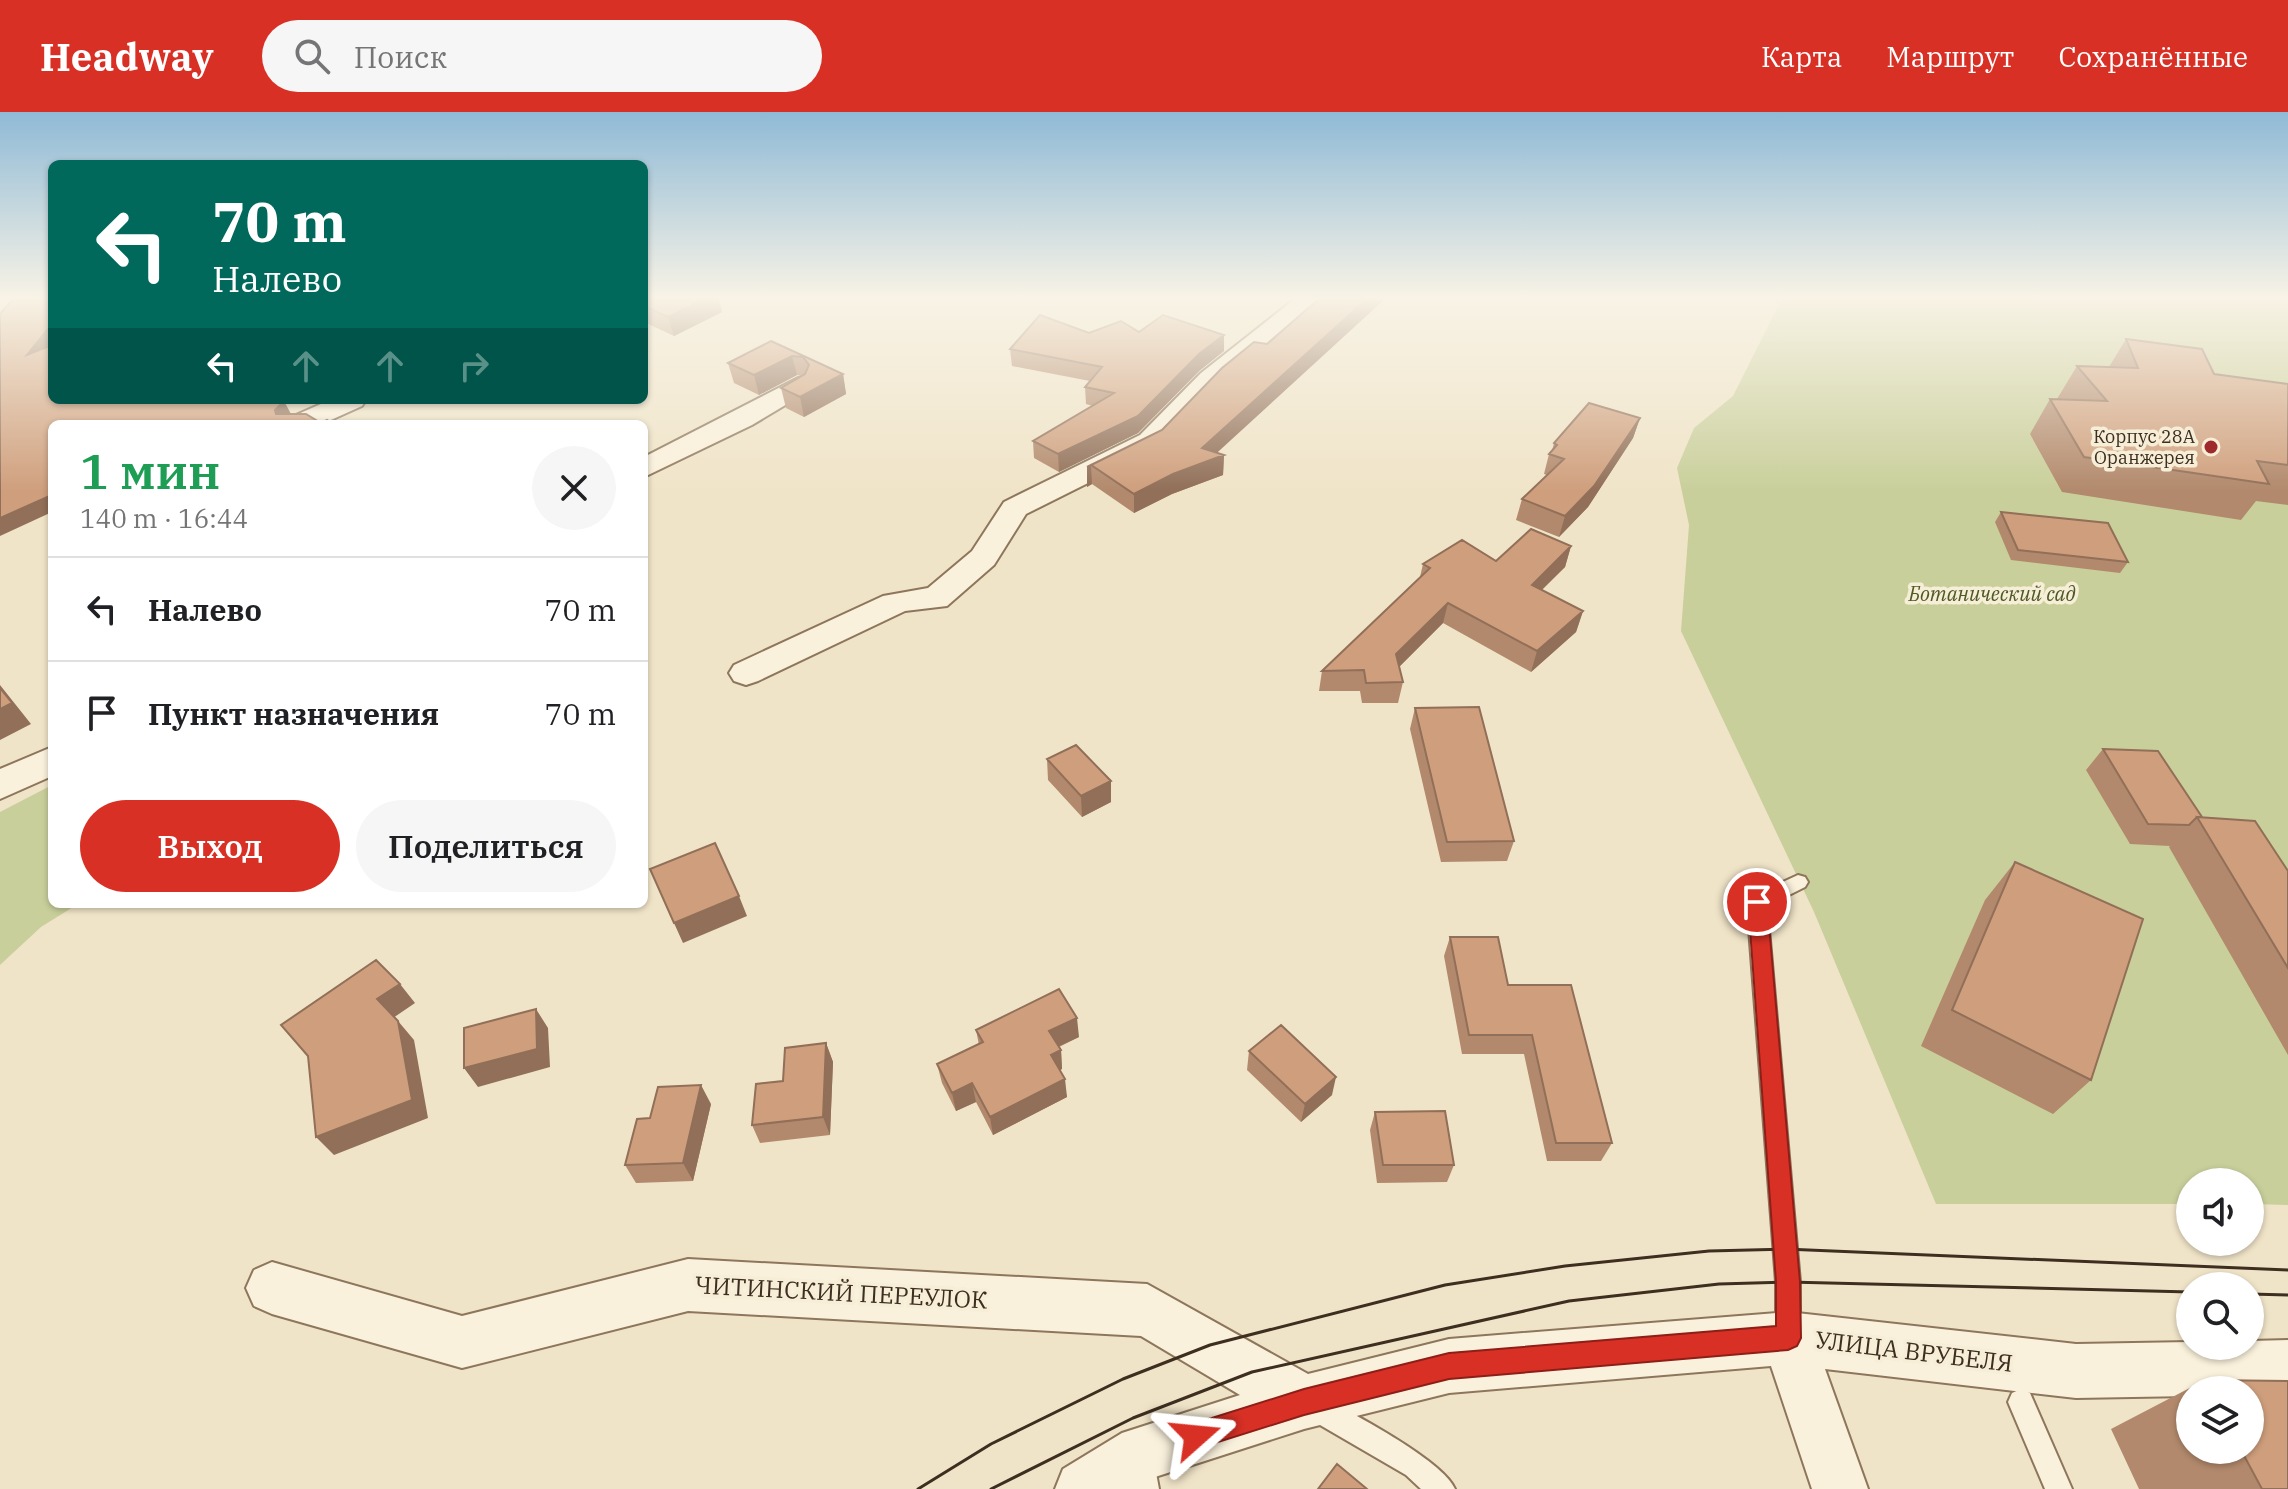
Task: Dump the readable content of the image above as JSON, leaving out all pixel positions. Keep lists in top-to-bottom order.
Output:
{
  "streets": {
    "street": ["ЧИТИНСКИЙ ПЕРЕУЛОК", "УЛИЦА ВРУБЕЛЯ"]
  },
  "crossings": [
    ["ЧИТИНСКИЙ ПЕРЕУЛОК", "УЛИЦА ВРУБЕЛЯ"]
  ],
  "parks": ["Ботанический сад"],
  "places": ["Корпус 28А Оранжерея"],
  "page": {
    "header": "Headway",
    "search": "Поиск",
    "nav": ["Карта", "Маршрут", "Сохранённые"],
    "turn": ["70 m", "Налево"],
    "heading": ["1 мин", "140 m · 16:44"],
    "list": [
      {
        "name": "Налево",
        "value": "70 m"
      },
      {
        "name": "Пункт назначения",
        "value": "70 m"
      }
    ],
    "buttons": ["Выход", "Поделиться"]
  }
}
